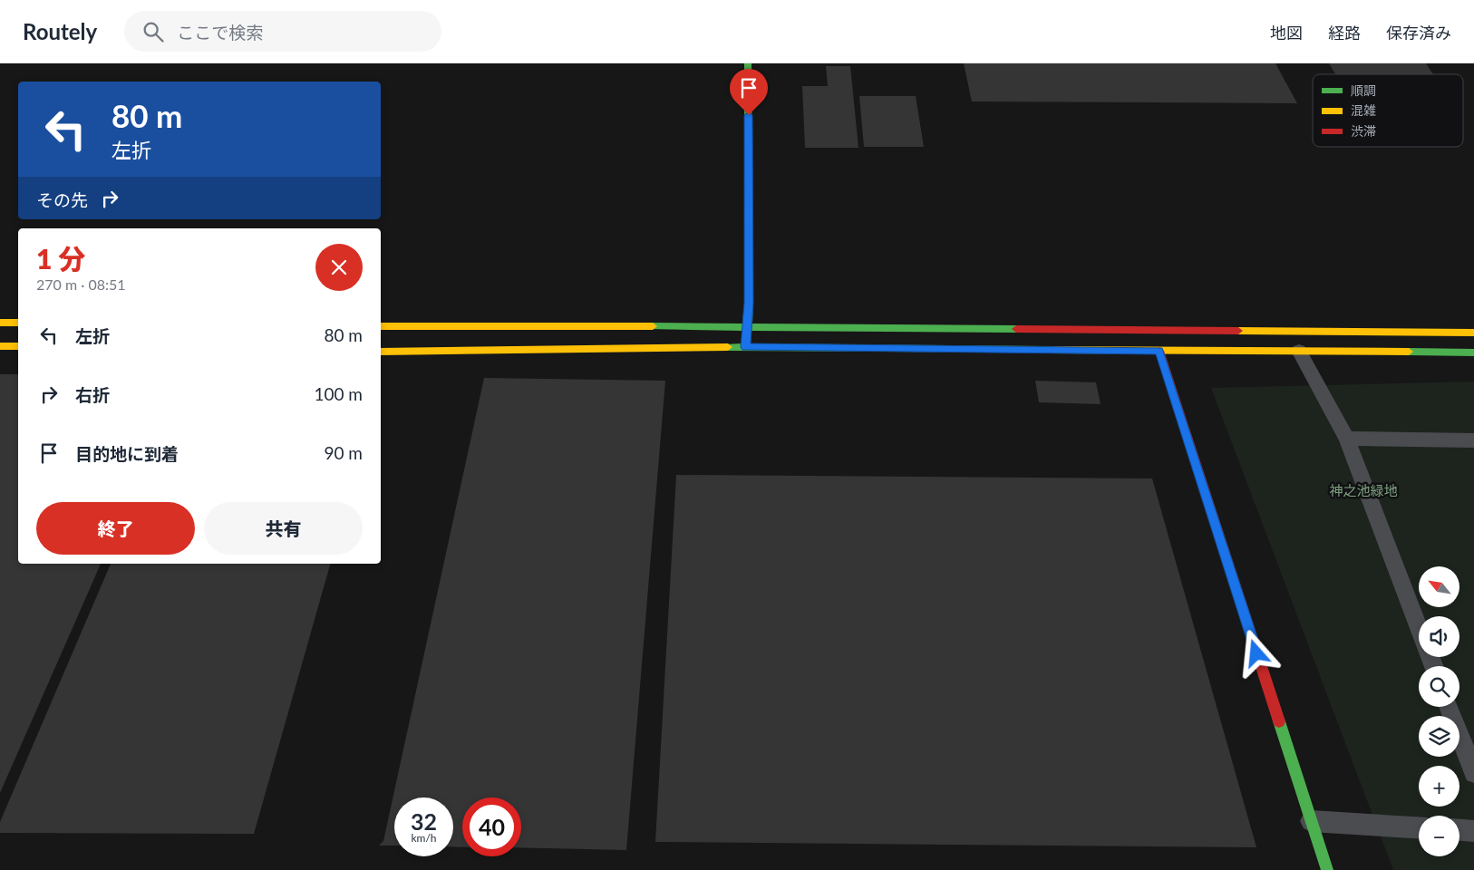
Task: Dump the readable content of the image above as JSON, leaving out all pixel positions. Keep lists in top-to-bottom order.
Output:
{
  "parks": ["神之池緑地"],
  "legend": ["順調", "混雑", "渋滞"],
  "north": "top left",
  "page": {
    "header": "Routely",
    "search": "ここで検索",
    "nav": ["地図", "経路", "保存済み"],
    "turn": ["80 m", "左折"],
    "then": "その先",
    "heading": ["1 分", "270 m · 08:51"],
    "list": [
      {
        "name": "左折",
        "value": "80 m"
      },
      {
        "name": "右折",
        "value": "100 m"
      },
      {
        "name": "目的地に到着",
        "value": "90 m"
      }
    ],
    "buttons": ["終了", "共有"],
    "map_buttons": ["+", "−"],
    "speed": "32 km/h",
    "limit": "40"
  }
}
